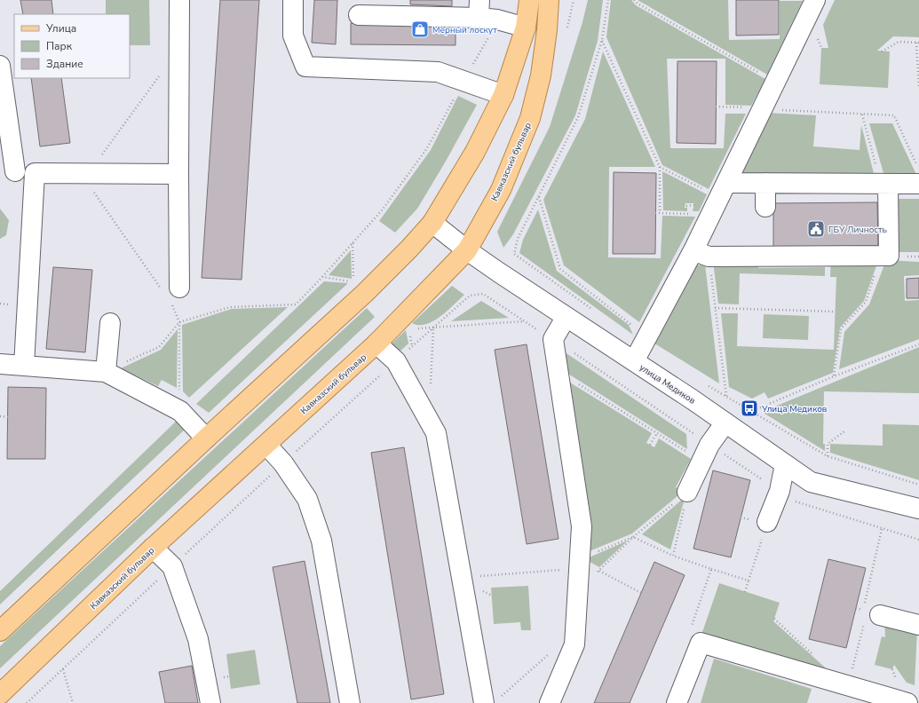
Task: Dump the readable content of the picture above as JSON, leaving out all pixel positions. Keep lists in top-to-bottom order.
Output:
{
  "streets": {
    "main road": ["Кавказский бульвар"],
    "street": ["улица Медиков"]
  },
  "crossings": [
    ["Кавказский бульвар", "улица Медиков"]
  ],
  "places": {
    "shop": ["Мерный лоскут"],
    "public building": ["ГБУ Личность"],
    "bus stop": ["Улица Медиков"]
  },
  "legend": ["Улица", "Парк", "Здание"]
}
